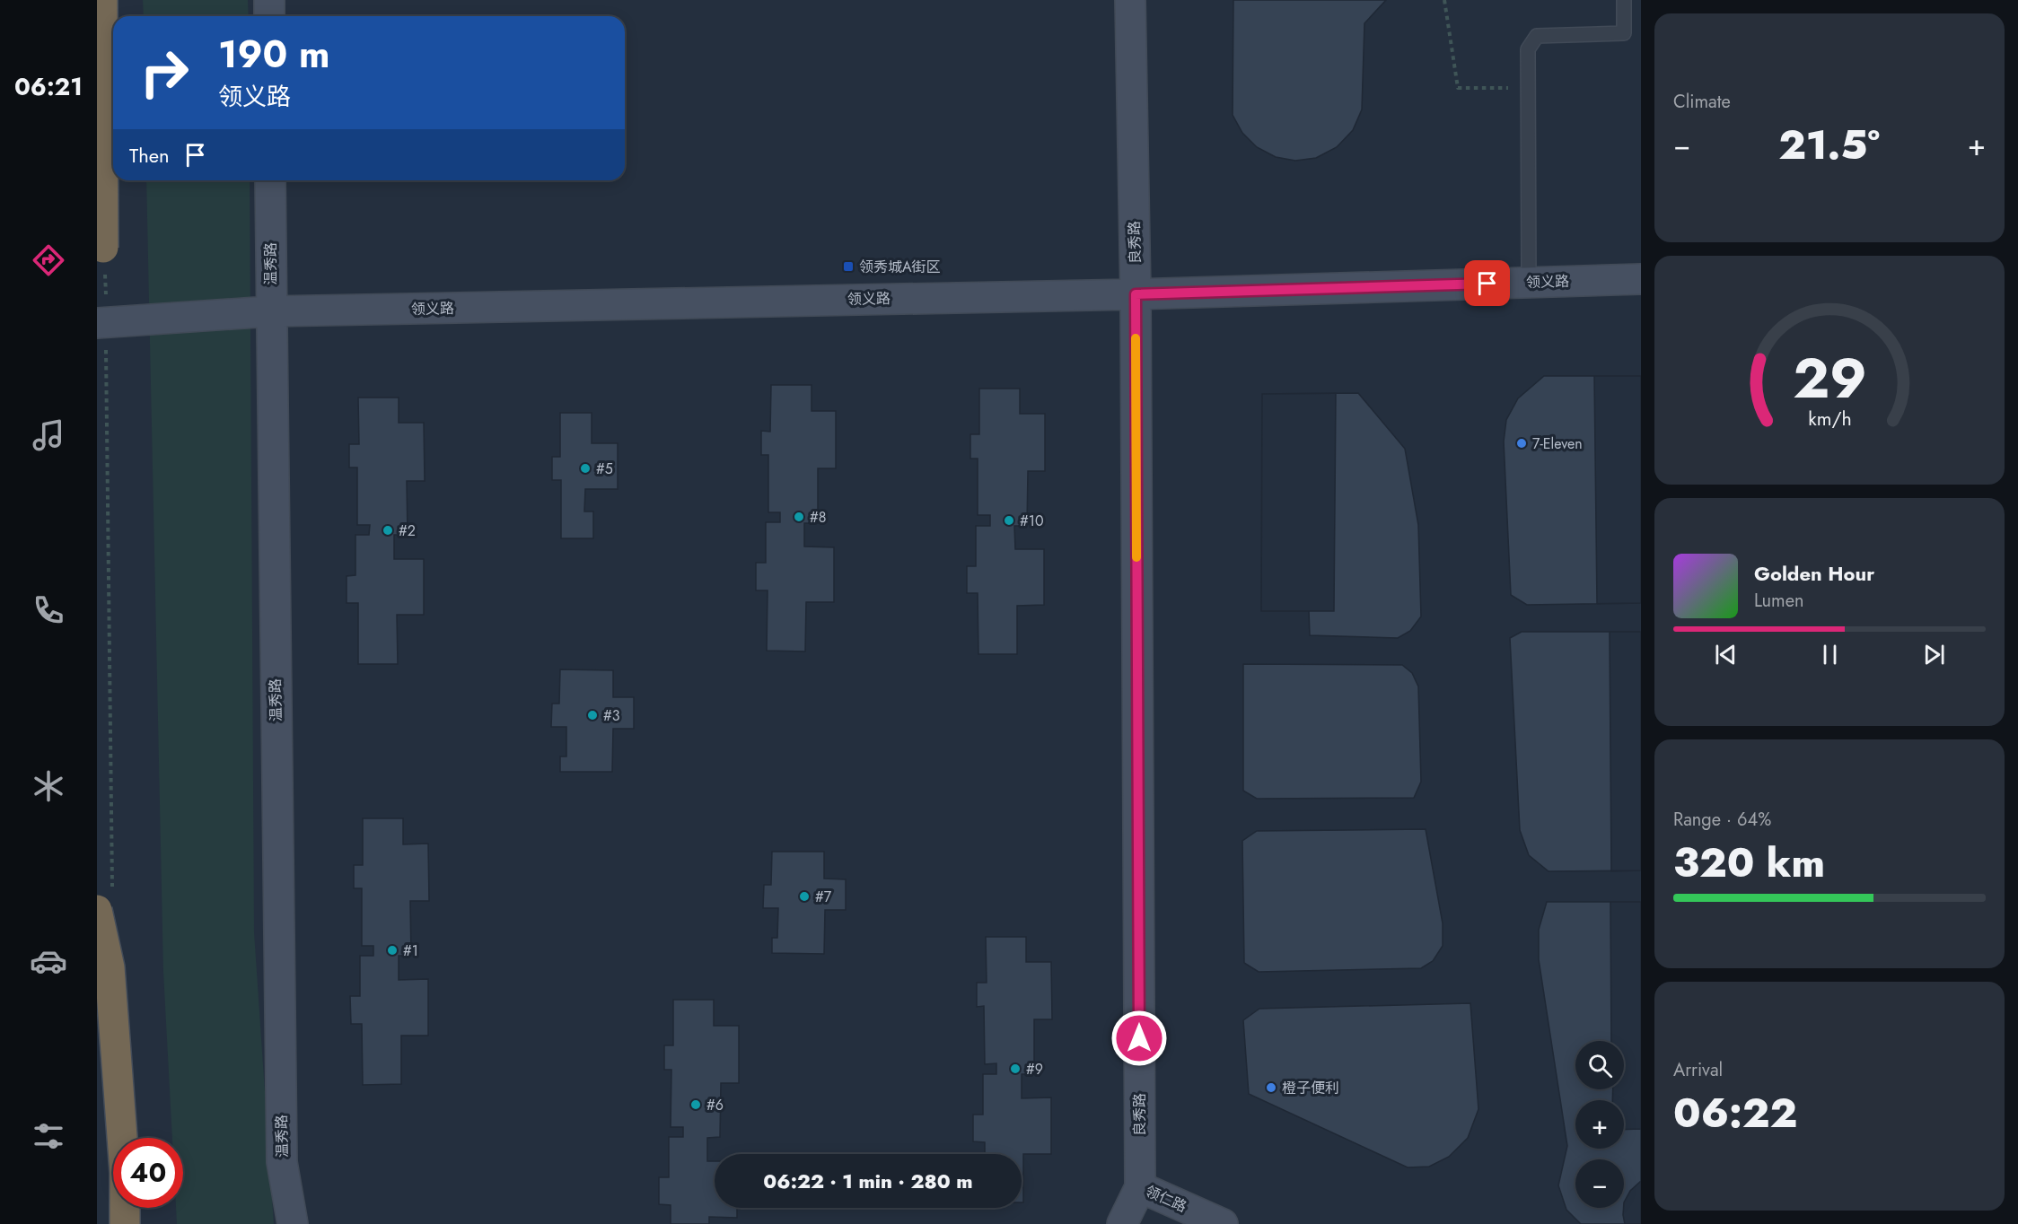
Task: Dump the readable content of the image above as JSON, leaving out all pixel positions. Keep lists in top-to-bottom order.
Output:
{
  "streets": {
    "street": [
      "良秀路",
      "温秀路",
      "领义路",
      "领仁路"
    ]
  },
  "crossings": [
    ["良秀路", "领义路"],
    ["良秀路", "领仁路"],
    ["温秀路", "领义路"]
  ],
  "places": {
    "transit": ["领秀城A街区"],
    "other": [
      "7-Eleven",
      "#5",
      "#8",
      "#10",
      "#2",
      "#3",
      "#7",
      "#1",
      "#9",
      "橙子便利",
      "#6"
    ]
  },
  "page": {
    "tabs": "06:21",
    "tile": [
      "Climate",
      ["Range · 64%", "320 km"],
      ["Arrival", "06:22"]
    ],
    "turn": ["190 m", "领义路"],
    "heat": ["−", "21.5°", "+"],
    "then": "Then",
    "song": ["Golden Hour", "Lumen"],
    "map_buttons": ["+", "−"],
    "limit": "40",
    "trip": "06:22 · 1 min · 280 m",
    "gauge": ["29", "km/h"]
  }
}
